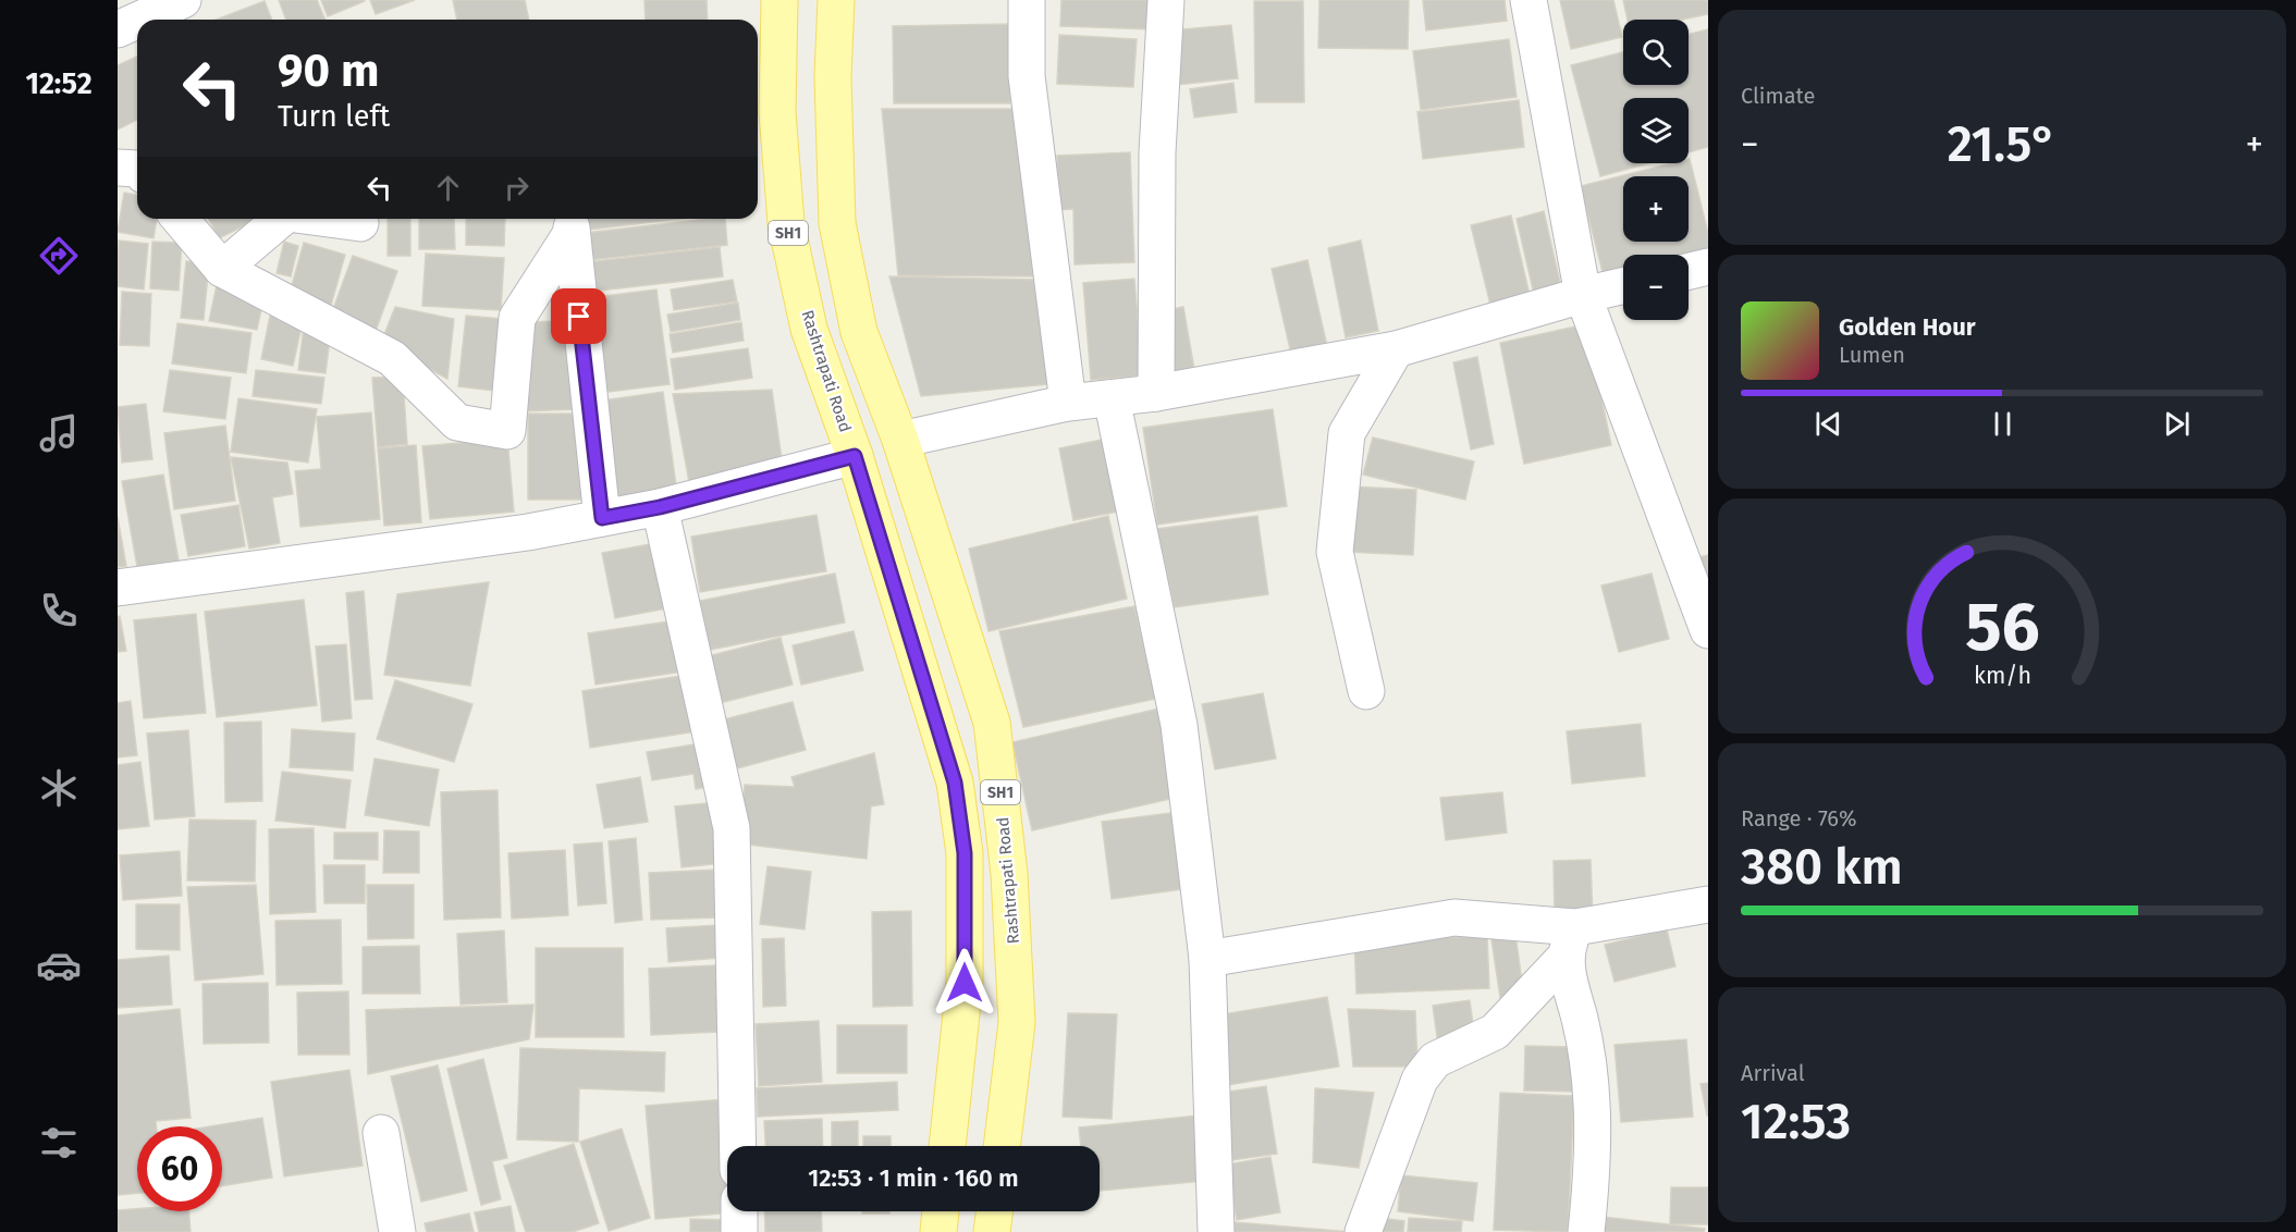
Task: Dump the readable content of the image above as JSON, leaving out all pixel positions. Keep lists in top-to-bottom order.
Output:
{
  "streets": {
    "main road": ["SH1", "Rashtrapati Road"]
  },
  "page": {
    "tabs": "12:52",
    "tile": [
      "Climate",
      ["Range · 76%", "380 km"],
      ["Arrival", "12:53"]
    ],
    "map_buttons": ["+", "−"],
    "turn": ["90 m", "Turn left"],
    "heat": ["−", "21.5°", "+"],
    "song": ["Golden Hour", "Lumen"],
    "limit": "60",
    "trip": "12:53 · 1 min · 160 m",
    "gauge": ["56", "km/h"]
  }
}
